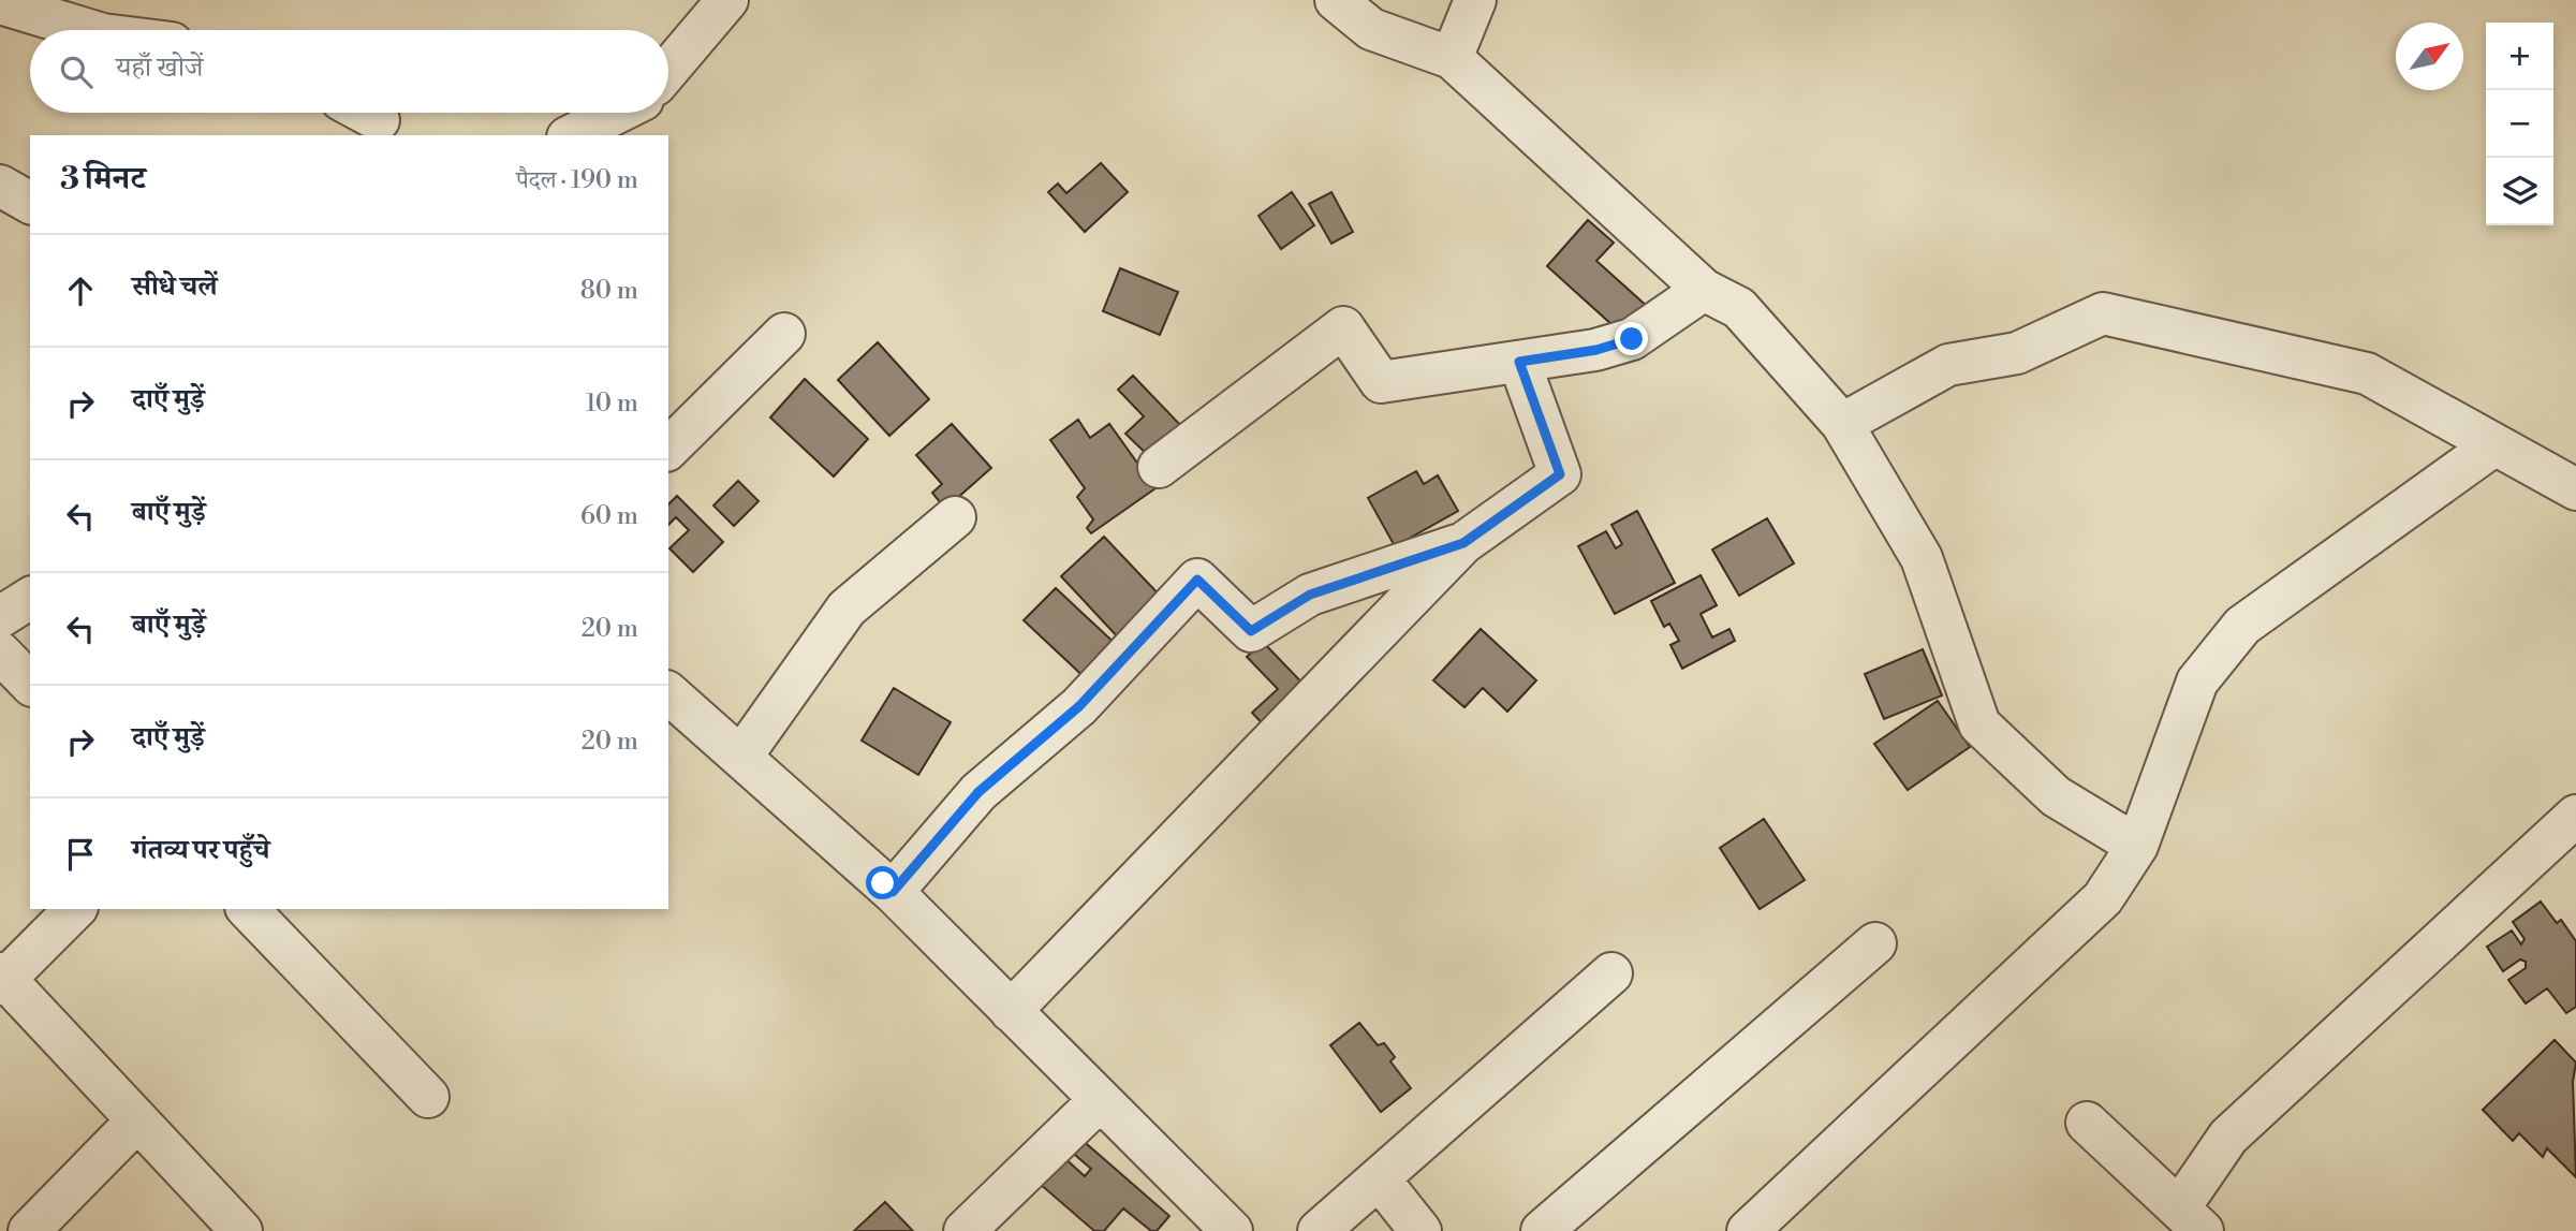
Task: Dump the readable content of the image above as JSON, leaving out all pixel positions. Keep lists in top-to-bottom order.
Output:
{
  "north": "top right",
  "page": {
    "map_buttons": ["+", "−"],
    "search": "यहाँ खोजें",
    "heading": ["3 मिनट", "पैदल · 190 m"],
    "list": [
      ["सीधे चलें", "80 m"],
      ["दाएँ मुड़ें", "10 m"],
      ["बाएँ मुड़ें", "60 m"],
      ["बाएँ मुड़ें", "20 m"],
      ["दाएँ मुड़ें", "20 m"],
      "गंतव्य पर पहुँचे"
    ]
  }
}
